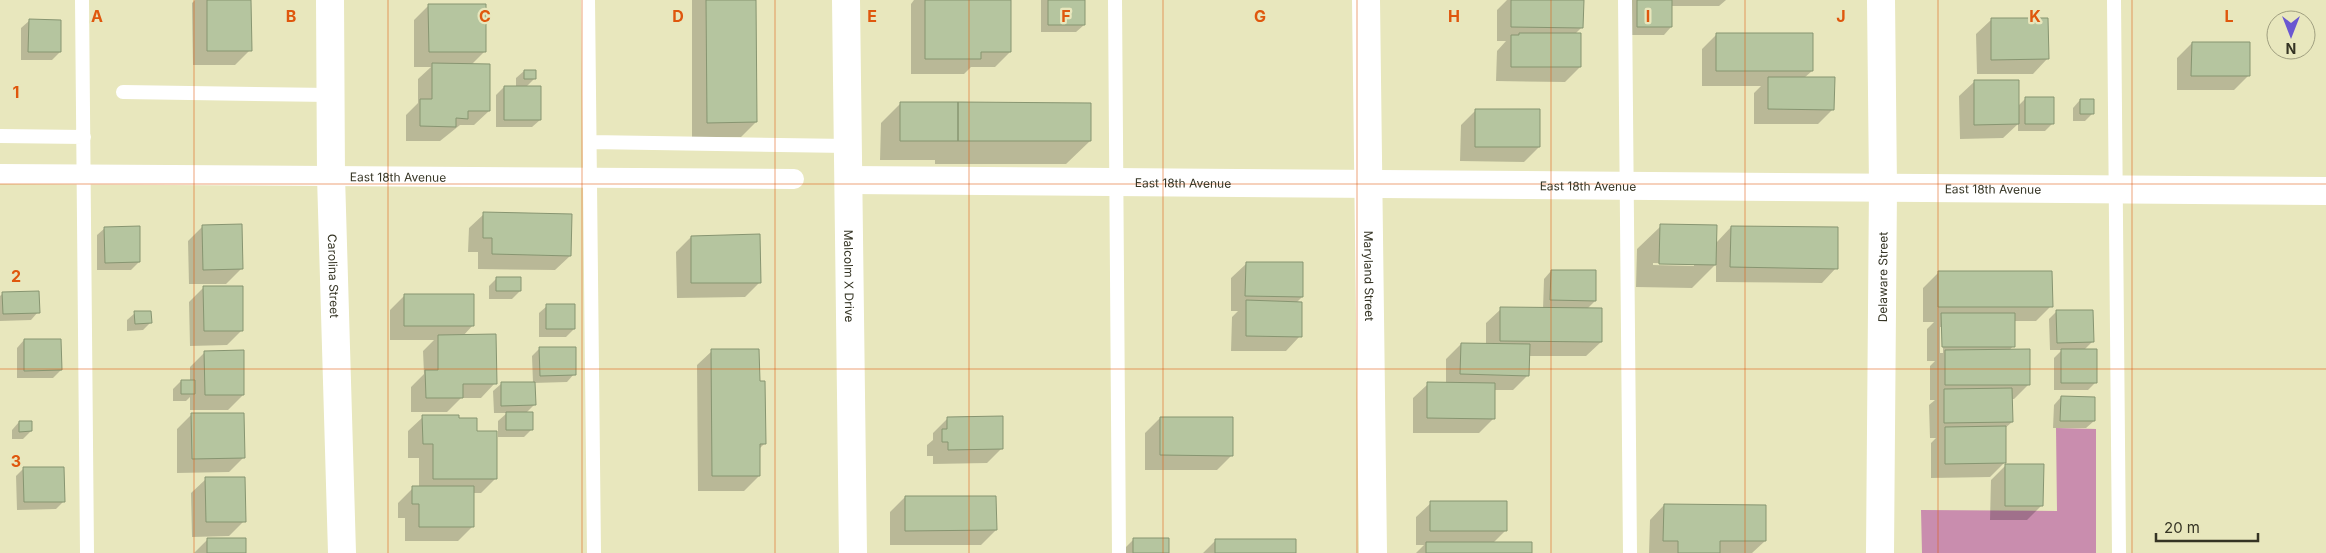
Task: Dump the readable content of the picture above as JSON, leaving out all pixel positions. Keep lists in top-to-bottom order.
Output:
{
  "streets": {
    "street": [
      "East 18th Avenue",
      "Malcolm X Drive",
      "Delaware Street",
      "Carolina Street",
      "Maryland Street"
    ]
  },
  "crossings": [
    ["East 18th Avenue", "Malcolm X Drive"],
    ["East 18th Avenue", "Delaware Street"],
    ["East 18th Avenue", "Carolina Street"],
    ["East 18th Avenue", "Maryland Street"]
  ],
  "scale_bar": "20 m",
  "north": "bottom",
  "grid": {
    "columns": [
      "A",
      "B",
      "C",
      "D",
      "E",
      "F",
      "G",
      "H",
      "I",
      "J",
      "K",
      "L"
    ],
    "rows": ["1", "2", "3"]
  }
}
